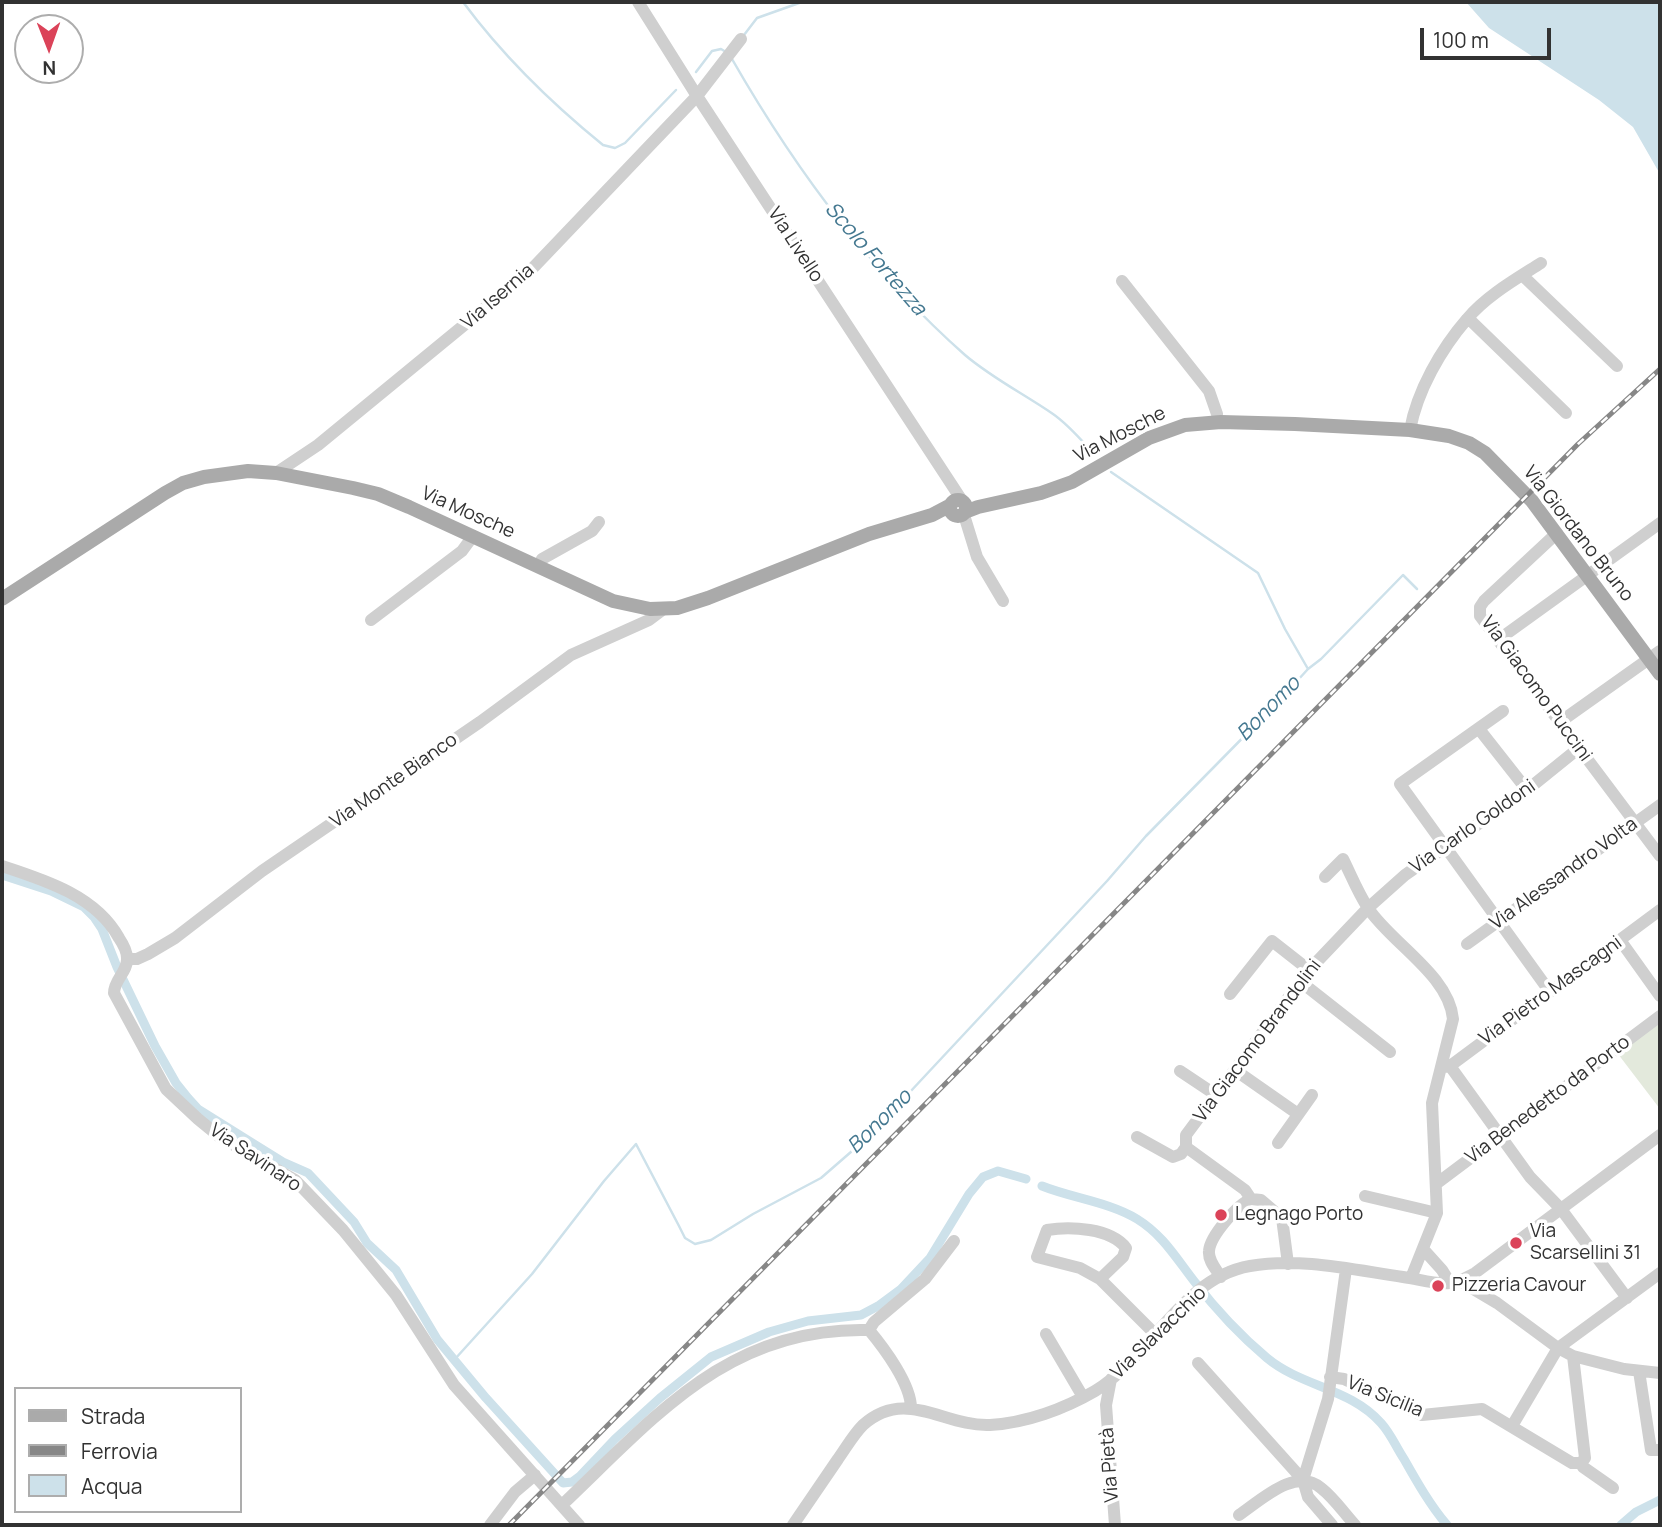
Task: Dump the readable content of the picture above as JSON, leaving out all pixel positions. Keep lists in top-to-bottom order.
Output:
{
  "streets": {
    "main road": ["Via Mosche", "Via Giordano Bruno"],
    "street": [
      "Via Livello",
      "Via Isernia",
      "Via Giacomo Puccini",
      "Via Monte Bianco",
      "Via Carlo Goldoni",
      "Via Alessandro Volta",
      "Via Pietro Mascagni",
      "Via Giacomo Brandolini",
      "Via Benedetto da Porto",
      "Via Savinaro",
      "Via Slavacchio",
      "Via Sicilia",
      "Via Pietà"
    ]
  },
  "crossings": [
    ["Via Livello", "Via Isernia"],
    ["Via Livello", "Via Mosche"],
    ["Via Isernia", "Via Mosche"],
    ["Via Mosche", "Via Giordano Bruno"],
    ["Via Mosche", "Via Monte Bianco"],
    ["Via Giordano Bruno", "Via Giacomo Puccini"],
    ["Via Giacomo Puccini", "Via Carlo Goldoni"],
    ["Via Giacomo Puccini", "Via Alessandro Volta"],
    ["Via Monte Bianco", "Via Savinaro"],
    ["Via Carlo Goldoni", "Via Giacomo Brandolini"],
    ["Via Slavacchio", "Via Sicilia"],
    ["Via Slavacchio", "Via Pietà"]
  ],
  "water": ["Scolo Fortezza", "Bonomo"],
  "places": ["Legnago Porto", "Via Scarsellini 31", "Pizzeria Cavour"],
  "legend": ["Strada", "Ferrovia", "Acqua"],
  "scale_bar": "100 m",
  "north": "bottom"
}
